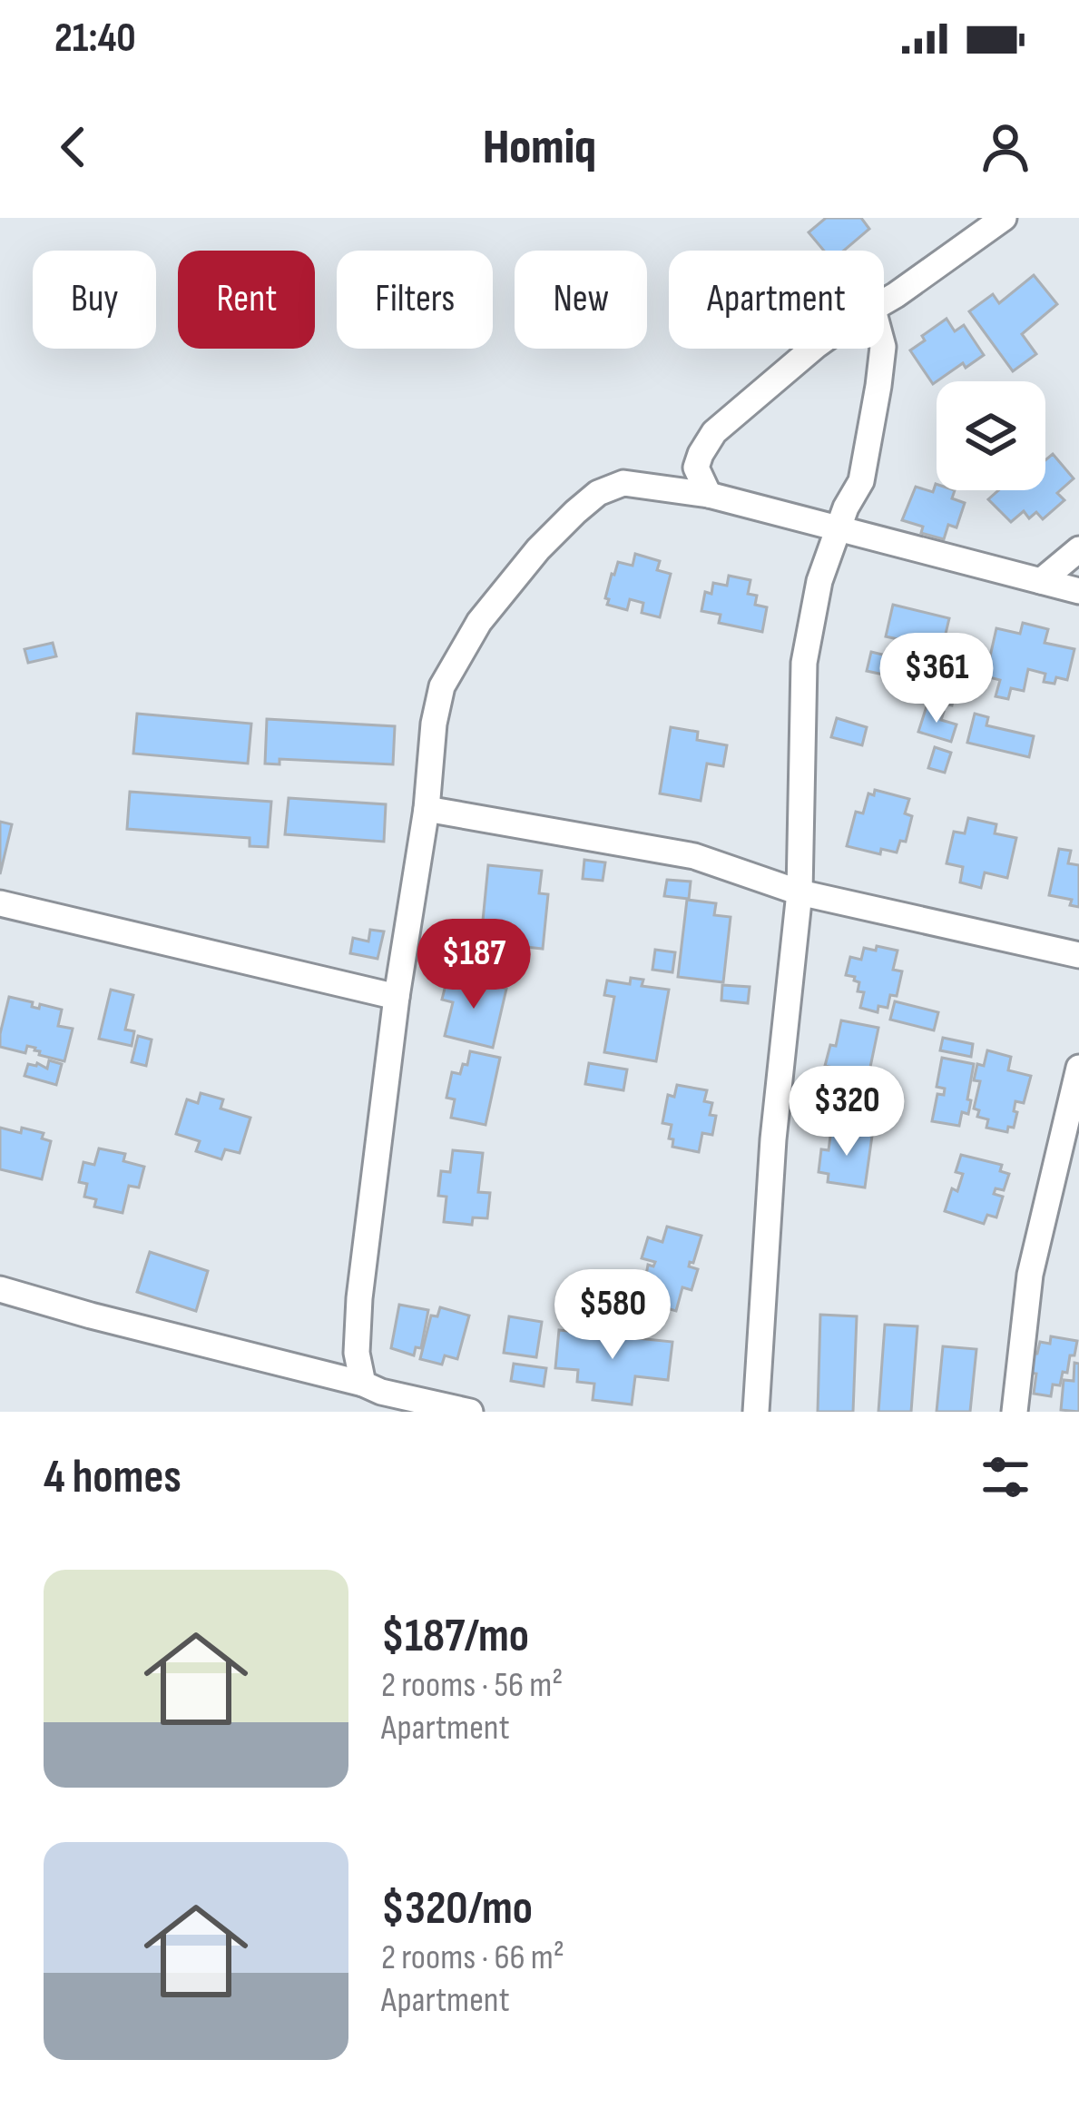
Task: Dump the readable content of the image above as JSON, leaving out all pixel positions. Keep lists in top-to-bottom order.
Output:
{
  "page": {
    "status": "21:40",
    "header": "Homiq",
    "chip": [
      "Buy",
      "Rent",
      "Filters",
      "New",
      "Apartment"
    ],
    "price": [
      "$361",
      "$187",
      "$320",
      "$580"
    ],
    "heading": "4 homes",
    "list": [
      {
        "name": "$187/mo",
        "note": "2 rooms · 56 m² · Apartment"
      },
      {
        "name": "$320/mo",
        "note": "2 rooms · 66 m² · Apartment"
      }
    ]
  }
}
